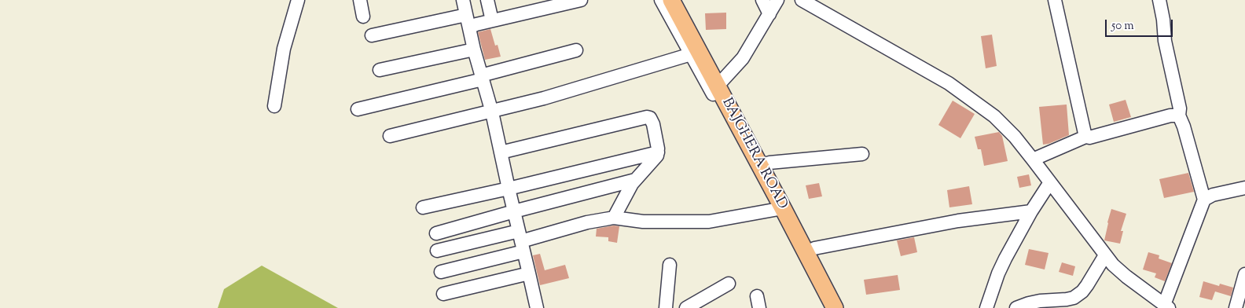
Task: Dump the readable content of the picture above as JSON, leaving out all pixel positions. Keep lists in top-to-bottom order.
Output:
{
  "streets": {
    "main road": ["BAJGHERA ROAD"]
  },
  "scale_bar": "50 m"
}
